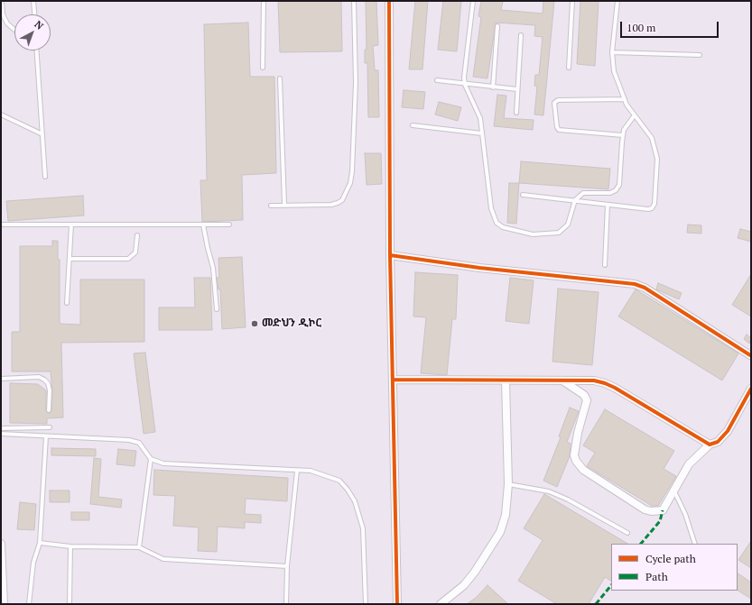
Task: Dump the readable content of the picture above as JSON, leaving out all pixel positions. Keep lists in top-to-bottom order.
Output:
{
  "places": ["መድህን ዲኮር"],
  "legend": ["Cycle path", "Path"],
  "scale_bar": "100 m",
  "north": "top right"
}
